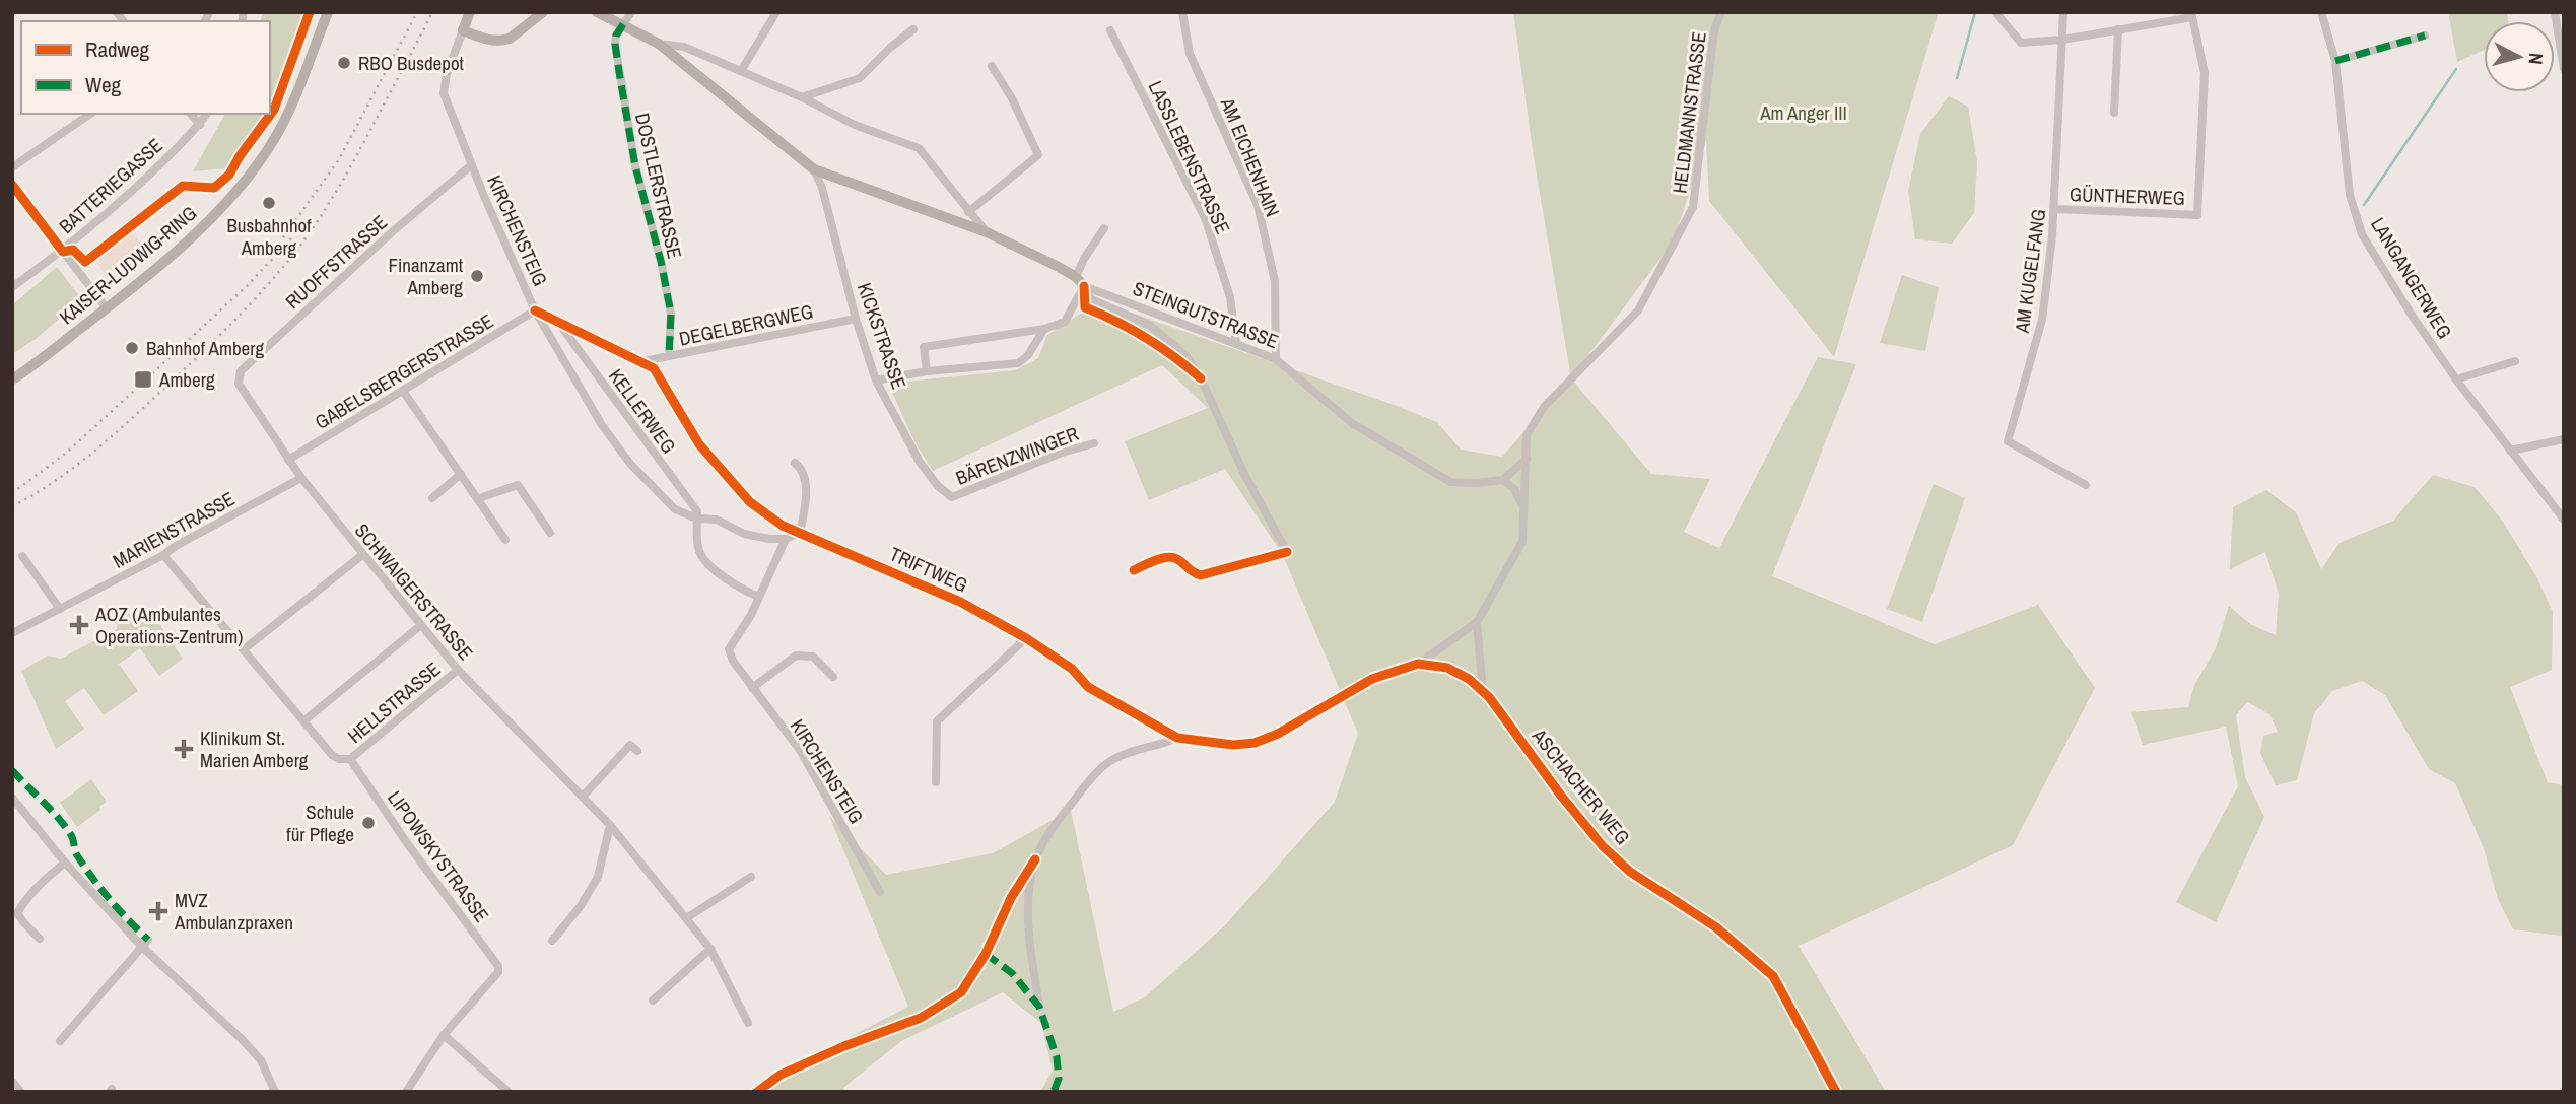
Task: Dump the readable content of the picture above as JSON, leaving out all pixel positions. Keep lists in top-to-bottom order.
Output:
{
  "streets": {
    "street": [
      "HELDMANNSTRASSE",
      "LASSLEBENSTRASSE",
      "AM EICHENHAIN",
      "BATTERIEGASSE",
      "DOSTLERSTRASSE",
      "GÜNTHERWEG",
      "KIRCHENSTEIG",
      "RUOFFSTRASSE",
      "KAISER-LUDWIG-RING",
      "AM KUGELFANG",
      "LANGANGERWEG",
      "STEINGUTSTRASSE",
      "DEGELBERGWEG",
      "KICKSTRASSE",
      "GABELSBERGERSTRASSE",
      "KELLERWEG",
      "BÄRENZWINGER",
      "MARIENSTRASSE",
      "TRIFTWEG",
      "SCHWAIGERSTRASSE",
      "HELLSTRASSE",
      "ASCHACHER WEG",
      "LIPOWSKYSTRASSE"
    ]
  },
  "crossings": [
    ["LASSLEBENSTRASSE", "STEINGUTSTRASSE"],
    ["AM EICHENHAIN", "STEINGUTSTRASSE"],
    ["DOSTLERSTRASSE", "STEINGUTSTRASSE"],
    ["DOSTLERSTRASSE", "DEGELBERGWEG"],
    ["GÜNTHERWEG", "AM KUGELFANG"],
    ["KIRCHENSTEIG", "RUOFFSTRASSE"],
    ["KIRCHENSTEIG", "GABELSBERGERSTRASSE"],
    ["KIRCHENSTEIG", "KELLERWEG"],
    ["KIRCHENSTEIG", "TRIFTWEG"],
    ["RUOFFSTRASSE", "SCHWAIGERSTRASSE"],
    ["STEINGUTSTRASSE", "KICKSTRASSE"],
    ["DEGELBERGWEG", "KICKSTRASSE"],
    ["DEGELBERGWEG", "TRIFTWEG"],
    ["KICKSTRASSE", "BÄRENZWINGER"],
    ["GABELSBERGERSTRASSE", "TRIFTWEG"],
    ["GABELSBERGERSTRASSE", "SCHWAIGERSTRASSE"],
    ["KELLERWEG", "TRIFTWEG"],
    ["MARIENSTRASSE", "SCHWAIGERSTRASSE"],
    ["TRIFTWEG", "ASCHACHER WEG"],
    ["SCHWAIGERSTRASSE", "HELLSTRASSE"],
    ["HELLSTRASSE", "LIPOWSKYSTRASSE"]
  ],
  "parks": ["Am Anger III"],
  "places": {
    "other": [
      "RBO Busdepot",
      "Busbahnhof Amberg",
      "Finanzamt Amberg",
      "Bahnhof Amberg",
      "Schule für Pflege"
    ],
    "transit": ["Amberg"],
    "health": ["AOZ (Ambulantes Operations-Zentrum)", "Klinikum St. Marien Amberg", "MVZ Ambulanzpraxen"]
  },
  "legend": ["Radweg", "Weg"],
  "north": "right"
}
